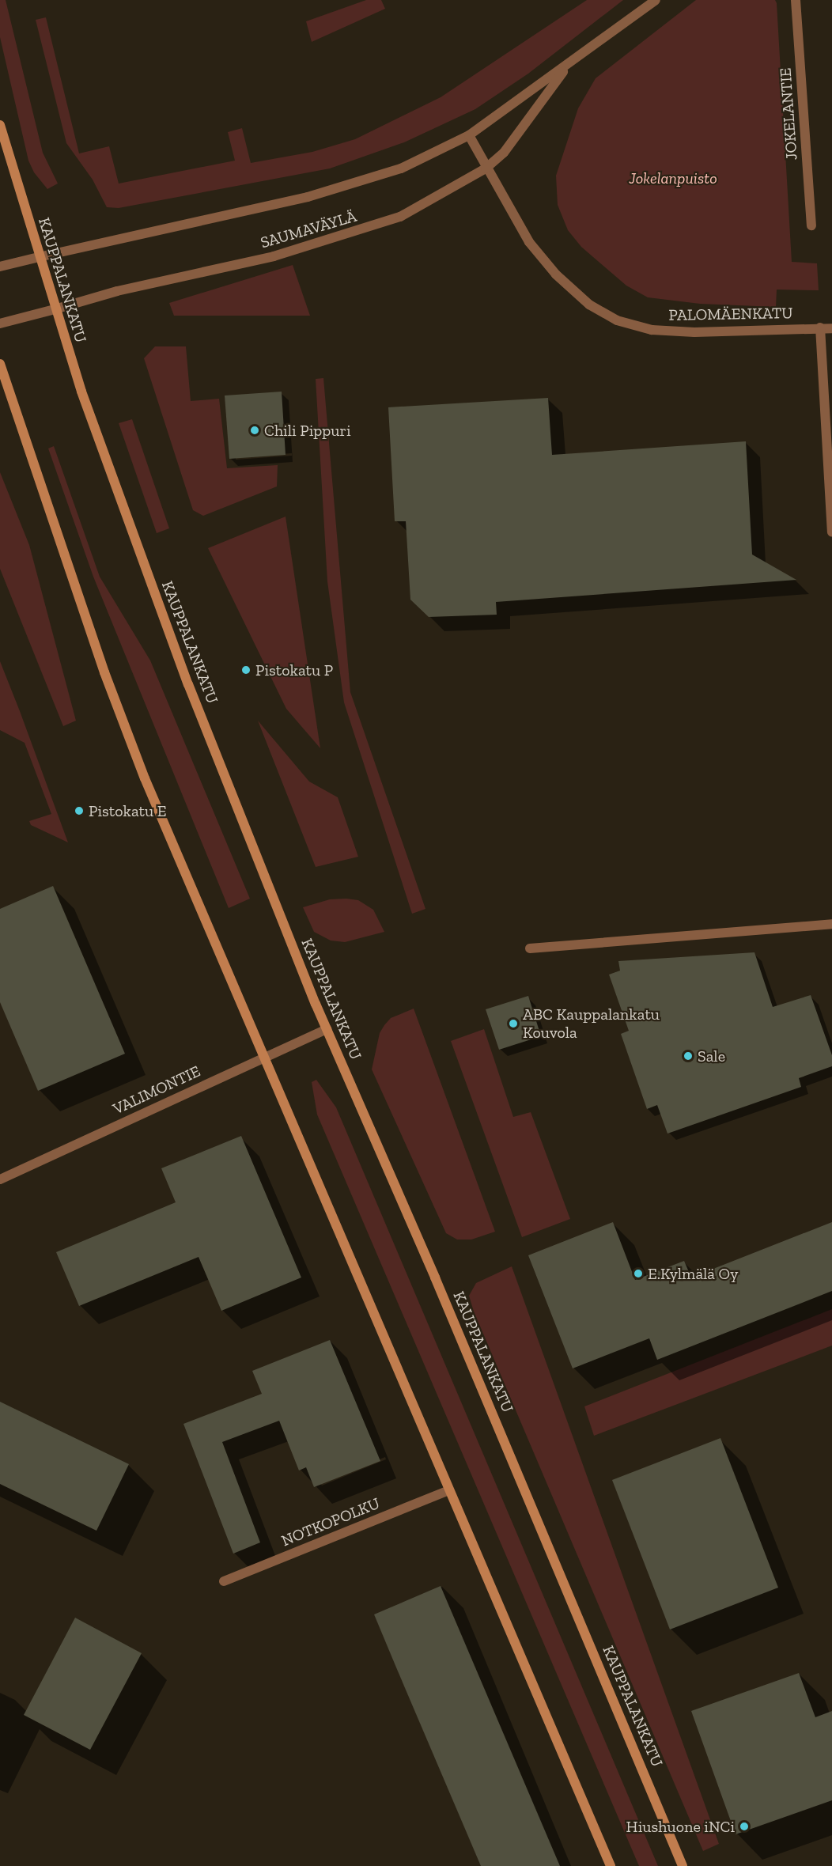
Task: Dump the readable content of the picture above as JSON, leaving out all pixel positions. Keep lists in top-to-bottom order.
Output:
{
  "streets": {
    "main road": ["KAUPPALANKATU"],
    "street": [
      "JOKELANTIE",
      "SAUMAVÄYLÄ",
      "PALOMÄENKATU",
      "VALIMONTIE",
      "NOTKOPOLKU"
    ]
  },
  "crossings": [
    ["SAUMAVÄYLÄ", "KAUPPALANKATU"],
    ["SAUMAVÄYLÄ", "PALOMÄENKATU"],
    ["KAUPPALANKATU", "VALIMONTIE"]
  ],
  "parks": ["Jokelanpuisto"],
  "places": [
    "Chili Pippuri",
    "Pistokatu P",
    "Pistokatu E",
    "ABC Kauppalankatu Kouvola",
    "Sale",
    "E.Kylmälä Oy",
    "Hiushuone iNCi"
  ]
}
